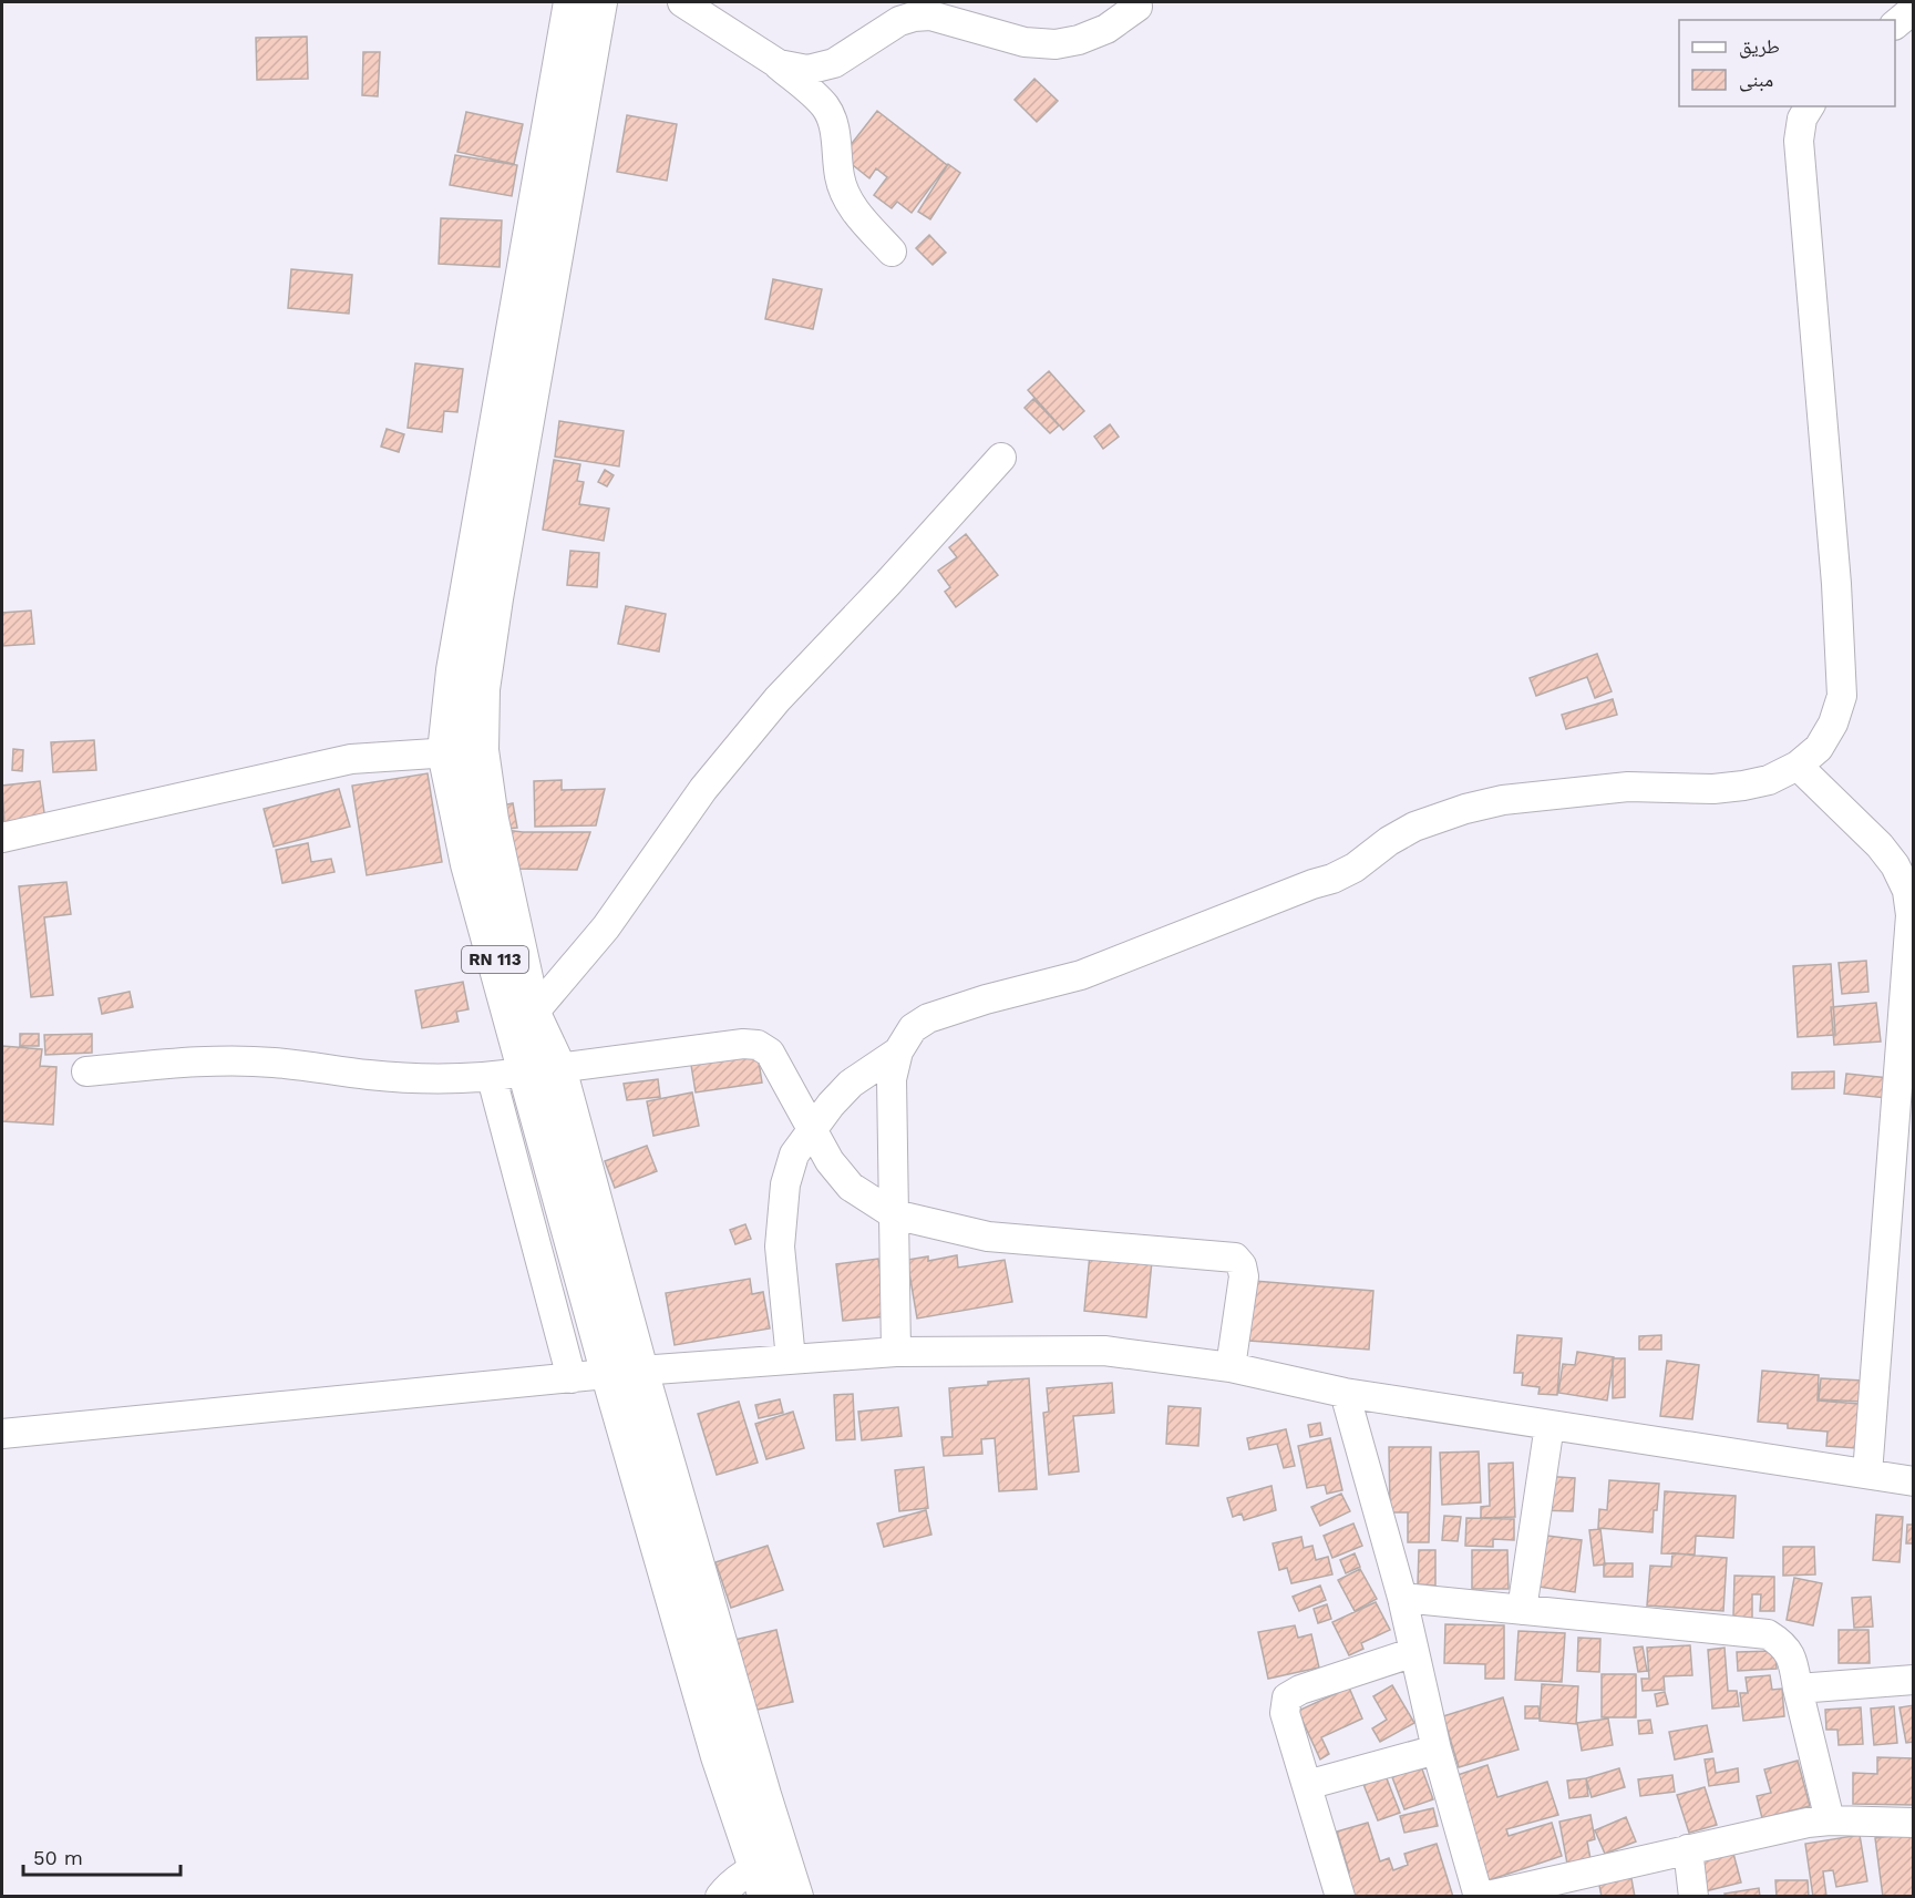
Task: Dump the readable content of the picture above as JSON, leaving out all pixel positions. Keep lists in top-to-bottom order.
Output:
{
  "streets": {
    "main road": ["RN 113"]
  },
  "legend": ["طريق", "مبنى"],
  "scale_bar": "50 m"
}
